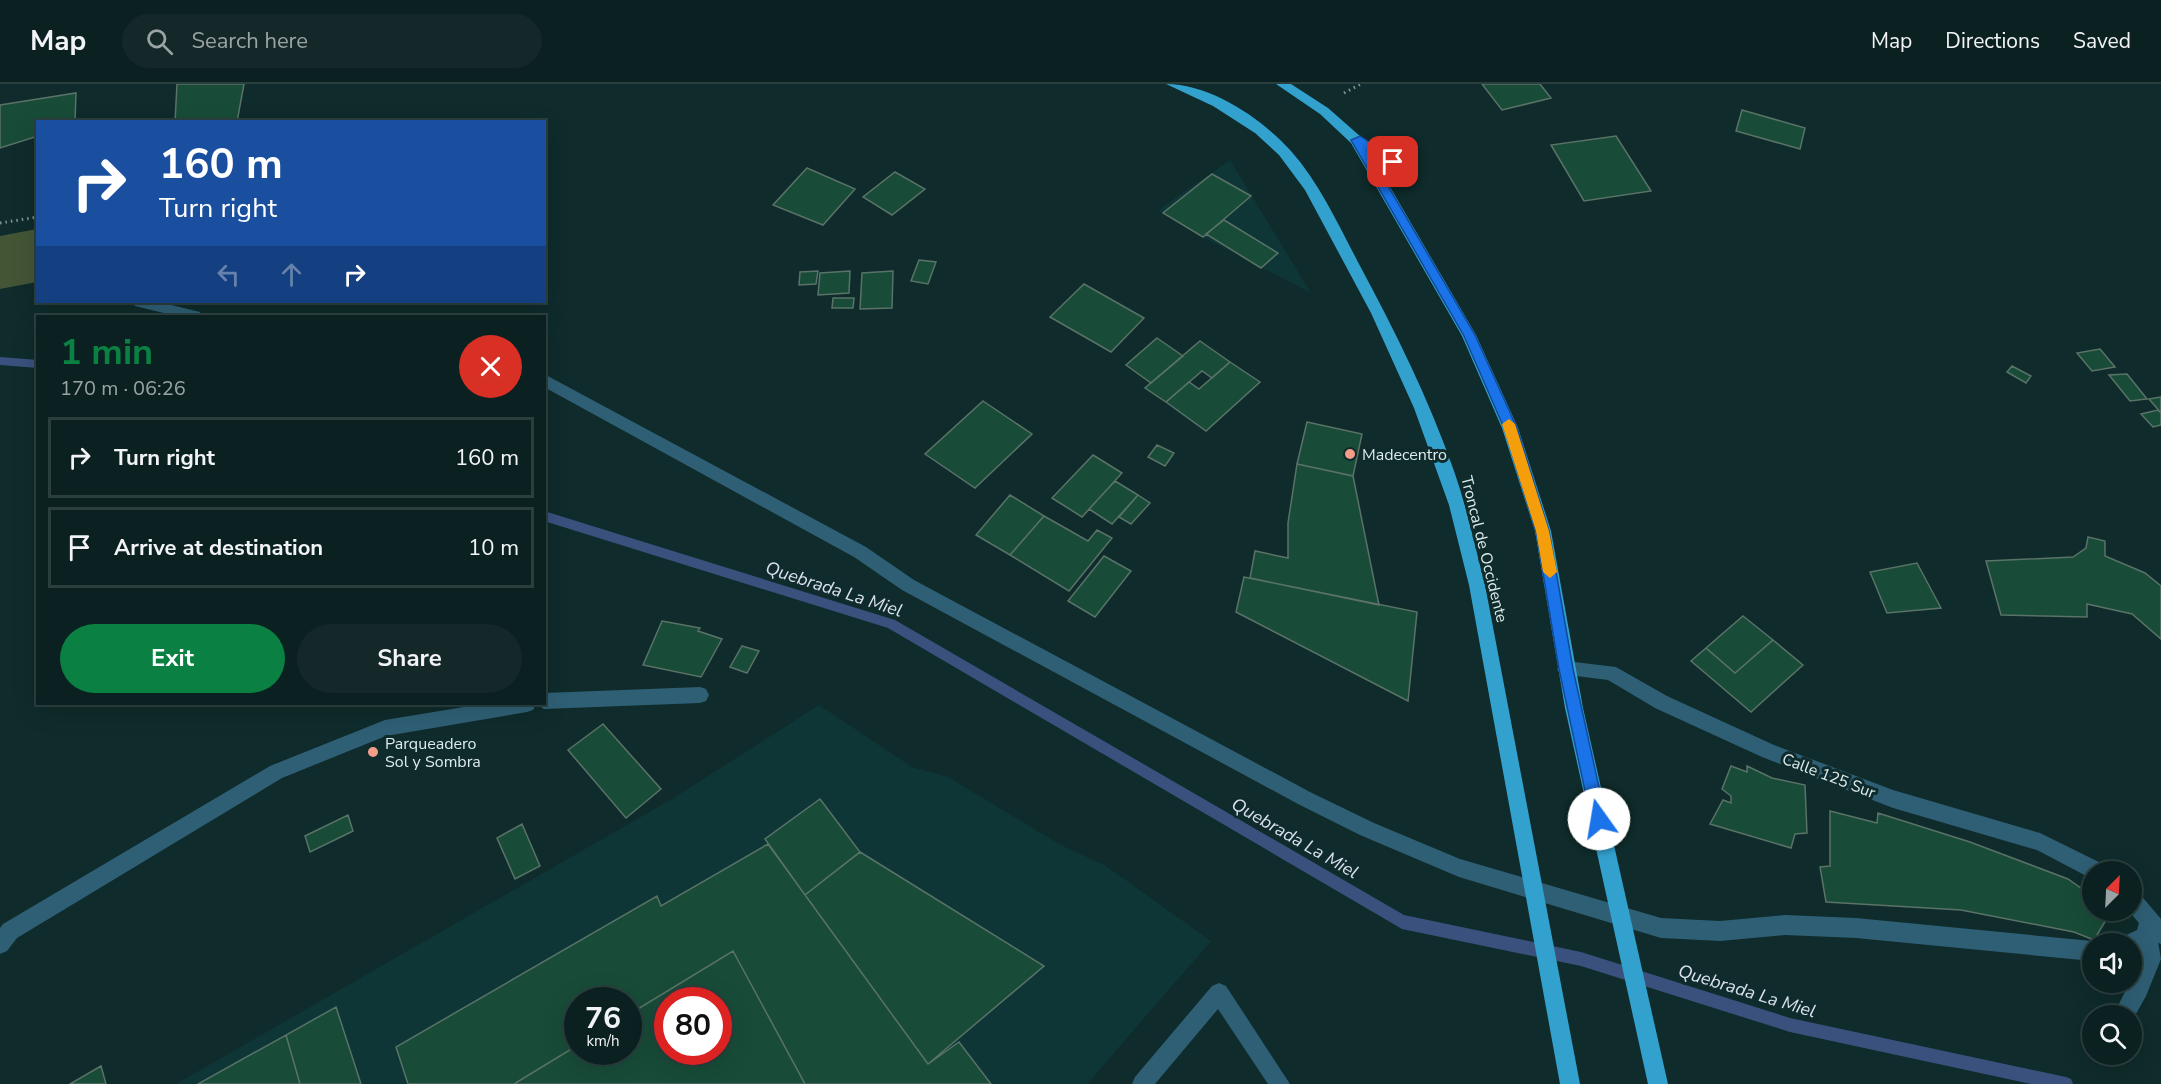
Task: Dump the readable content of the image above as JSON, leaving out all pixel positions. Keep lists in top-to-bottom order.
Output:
{
  "streets": {
    "highway": ["Troncal de Occidente"],
    "street": ["Calle 125 Sur"]
  },
  "water": ["Quebrada La Miel"],
  "places": ["Madecentro", "Parqueadero Sol y Sombra"],
  "north": "top right",
  "page": {
    "header": "Map",
    "search": "Search here",
    "nav": ["Map", "Directions", "Saved"],
    "turn": ["160 m", "Turn right"],
    "heading": ["1 min", "170 m · 06:26"],
    "list": [
      {
        "name": "Turn right",
        "value": "160 m"
      },
      {
        "name": "Arrive at destination",
        "value": "10 m"
      }
    ],
    "buttons": ["Exit", "Share"],
    "speed": "76 km/h",
    "limit": "80"
  }
}
